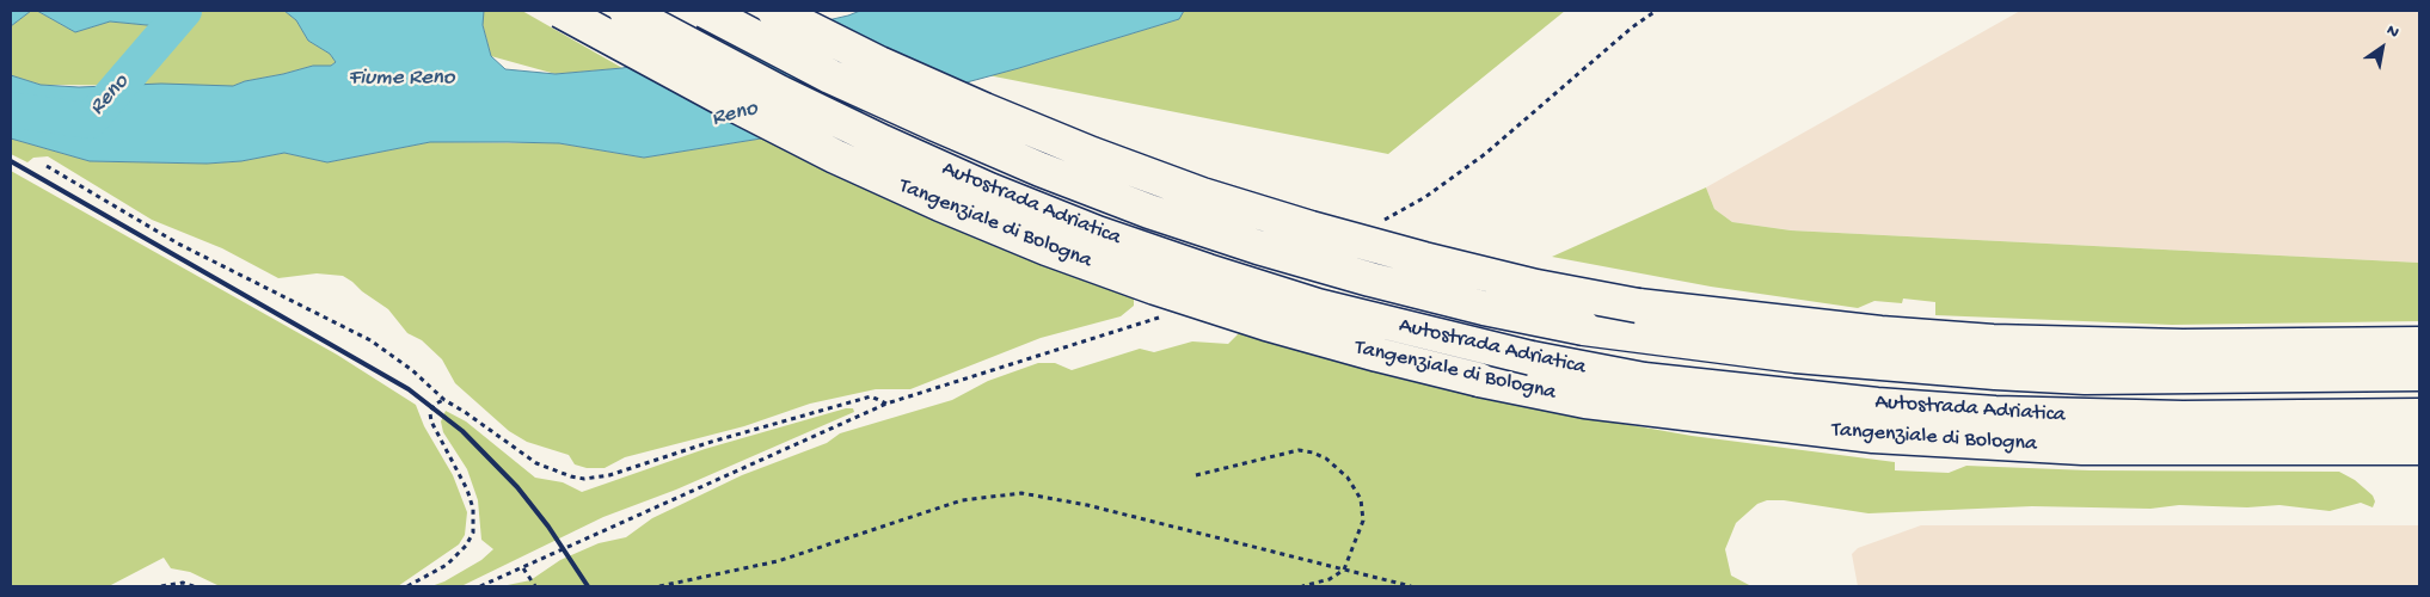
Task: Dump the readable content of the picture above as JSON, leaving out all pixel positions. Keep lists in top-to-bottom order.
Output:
{
  "streets": {
    "highway": ["Autostrada Adriatica", "Tangenziale di Bologna"]
  },
  "water": ["Fiume Reno", "Reno"],
  "north": "top right"
}
